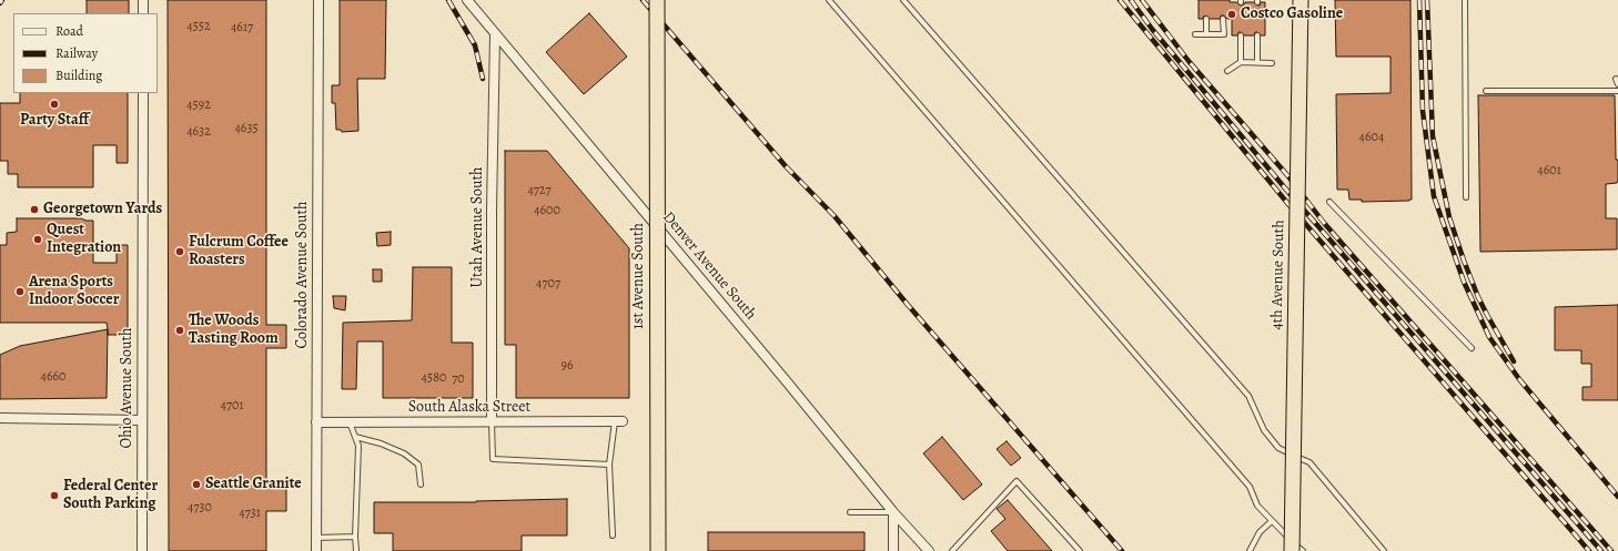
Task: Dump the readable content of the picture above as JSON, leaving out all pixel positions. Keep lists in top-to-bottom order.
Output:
{
  "streets": {
    "main road": ["4th Avenue South", "1st Avenue South"],
    "street": [
      "Utah Avenue South",
      "Denver Avenue South",
      "Colorado Avenue South",
      "Ohio Avenue South",
      "South Alaska Street"
    ]
  },
  "crossings": [
    ["Utah Avenue South", "Denver Avenue South"],
    ["Utah Avenue South", "South Alaska Street"],
    ["Colorado Avenue South", "South Alaska Street"]
  ],
  "places": [
    "Costco Gasoline",
    "Party Staff",
    "Georgetown Yards",
    "Quest Integration",
    "Fulcrum Coffee Roasters",
    "Arena Sports Indoor Soccer",
    "The Woods Tasting Room",
    "Seattle Granite",
    "Federal Center South Parking"
  ],
  "house_numbers": [
    "4552",
    "4617",
    "4592",
    "4635",
    "4632",
    "4604",
    "4601",
    "4727",
    "4600",
    "4707",
    "96",
    "4660",
    "4580",
    "70",
    "4701",
    "4730",
    "4731"
  ],
  "legend": ["Road", "Railway", "Building"]
}
